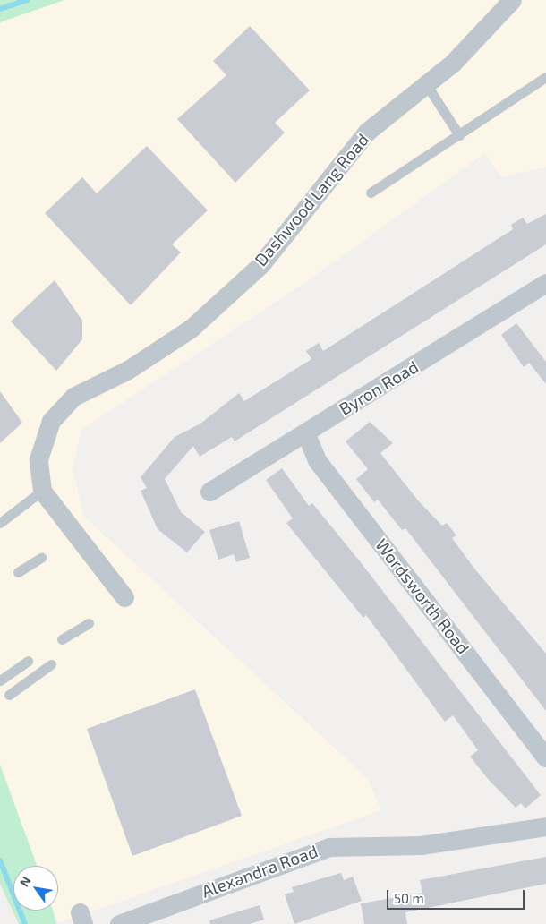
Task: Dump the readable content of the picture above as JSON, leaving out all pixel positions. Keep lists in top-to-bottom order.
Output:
{
  "streets": {
    "street": [
      "Dashwood Lang Road",
      "Byron Road",
      "Wordsworth Road",
      "Alexandra Road"
    ]
  },
  "crossings": [
    ["Byron Road", "Wordsworth Road"]
  ],
  "scale_bar": "50 m",
  "north": "top left"
}
